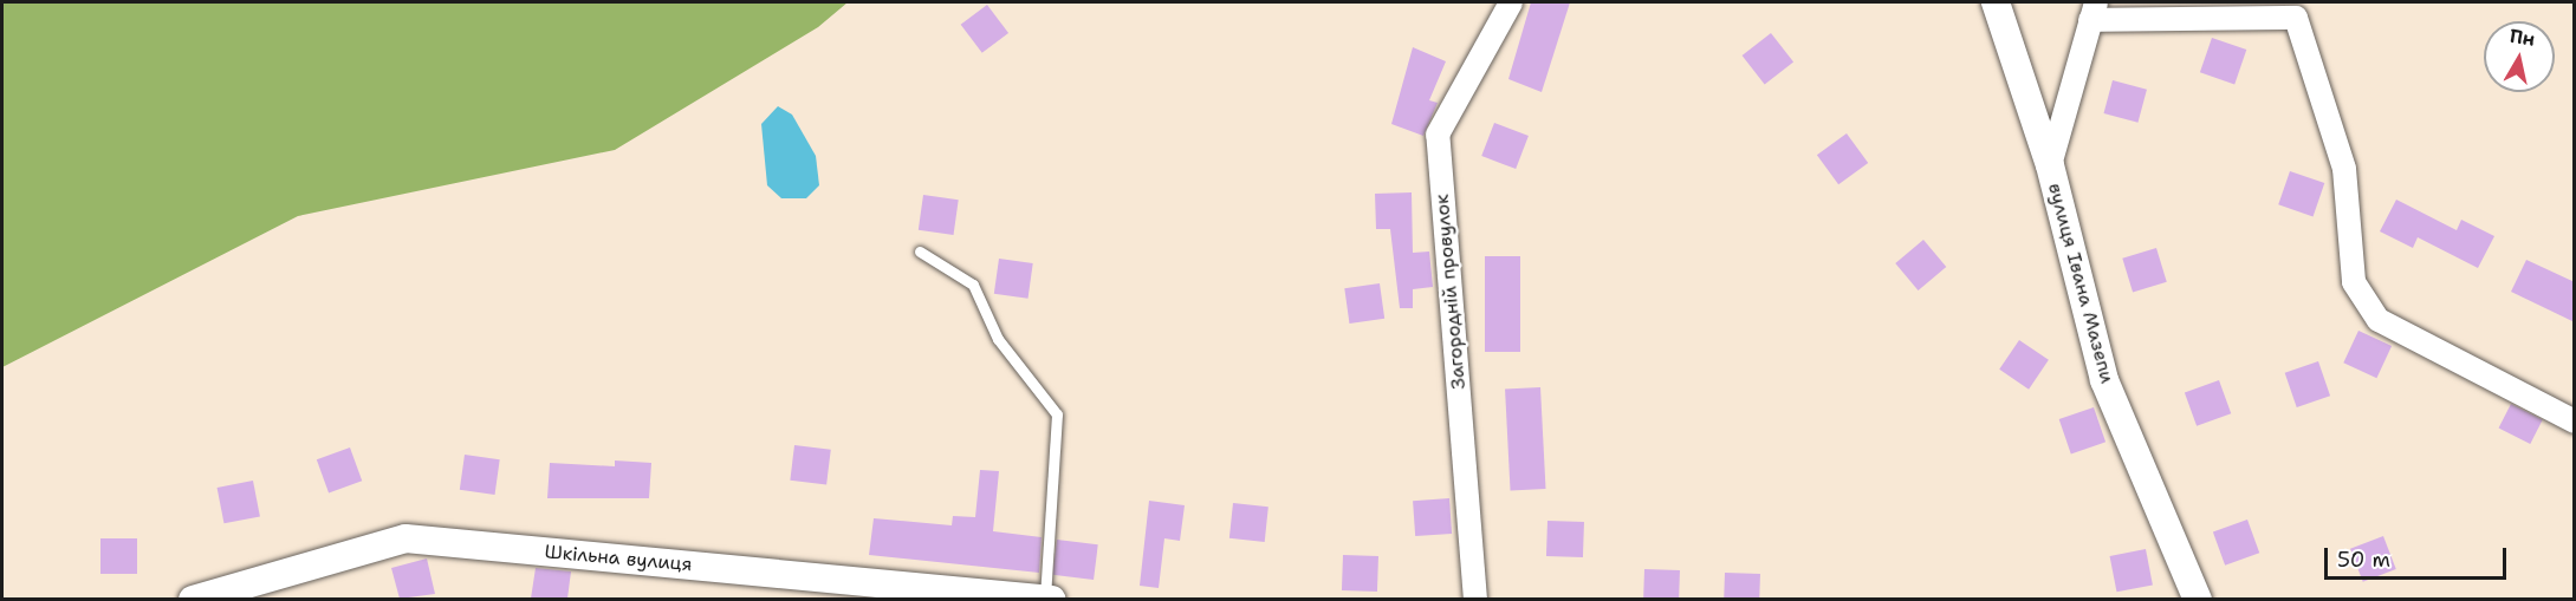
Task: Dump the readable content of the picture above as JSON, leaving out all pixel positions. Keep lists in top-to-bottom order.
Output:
{
  "streets": {
    "street": ["вулиця Івана Мазепи", "Загородній провулок", "Шкільна вулиця"]
  },
  "scale_bar": "50 m",
  "north": "top"
}
